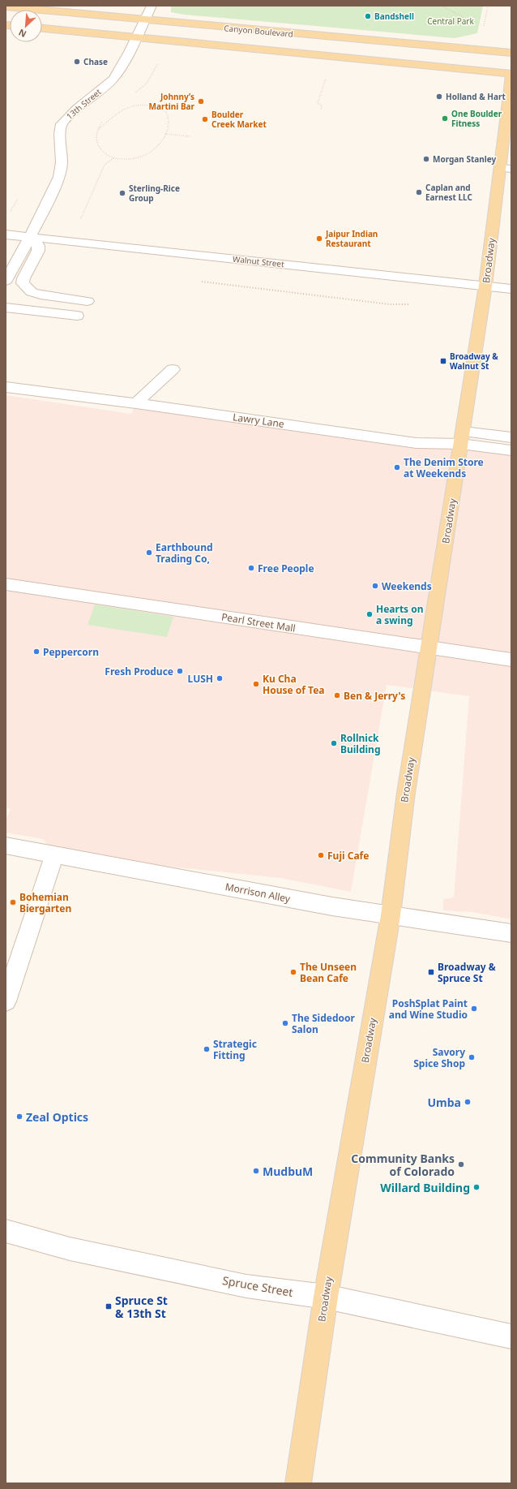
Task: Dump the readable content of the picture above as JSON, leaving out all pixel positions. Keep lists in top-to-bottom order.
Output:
{
  "streets": {
    "main road": ["Canyon Boulevard", "Broadway"],
    "street": [
      "13th Street",
      "Walnut Street",
      "Lawry Lane",
      "Pearl Street Mall",
      "Morrison Alley",
      "Spruce Street"
    ]
  },
  "crossings": [
    ["Canyon Boulevard", "13th Street"],
    ["13th Street", "Walnut Street"],
    ["Broadway", "Walnut Street"],
    ["Broadway", "Lawry Lane"],
    ["Broadway", "Pearl Street Mall"],
    ["Broadway", "Morrison Alley"],
    ["Broadway", "Spruce Street"]
  ],
  "parks": ["Central Park"],
  "places": {
    "other": [
      "Bandshell",
      "Chase",
      "Holland & Hart",
      "Johnny’s Martini Bar",
      "One Boulder Fitness",
      "Boulder Creek Market",
      "Morgan Stanley",
      "Caplan and Earnest LLC",
      "Sterling-Rice Group",
      "Jaipur Indian Restaurant",
      "The Denim Store at Weekends",
      "Earthbound Trading Co,",
      "Free People",
      "Weekends",
      "Hearts on a swing",
      "Peppercorn",
      "Fresh Produce",
      "LUSH",
      "Ku Cha House of Tea",
      "Ben & Jerry's",
      "Rollnick Building",
      "Fuji Cafe",
      "Bohemian Biergarten",
      "The Unseen Bean Cafe",
      "PoshSplat Paint and Wine Studio",
      "The Sidedoor Salon",
      "Strategic Fitting",
      "Savory Spice Shop",
      "Umba",
      "Zeal Optics",
      "Community Banks of Colorado",
      "MudbuM",
      "Willard Building"
    ],
    "transit": ["Broadway & Walnut St", "Broadway & Spruce St", "Spruce St & 13th St"]
  },
  "north": "bottom left"
}
